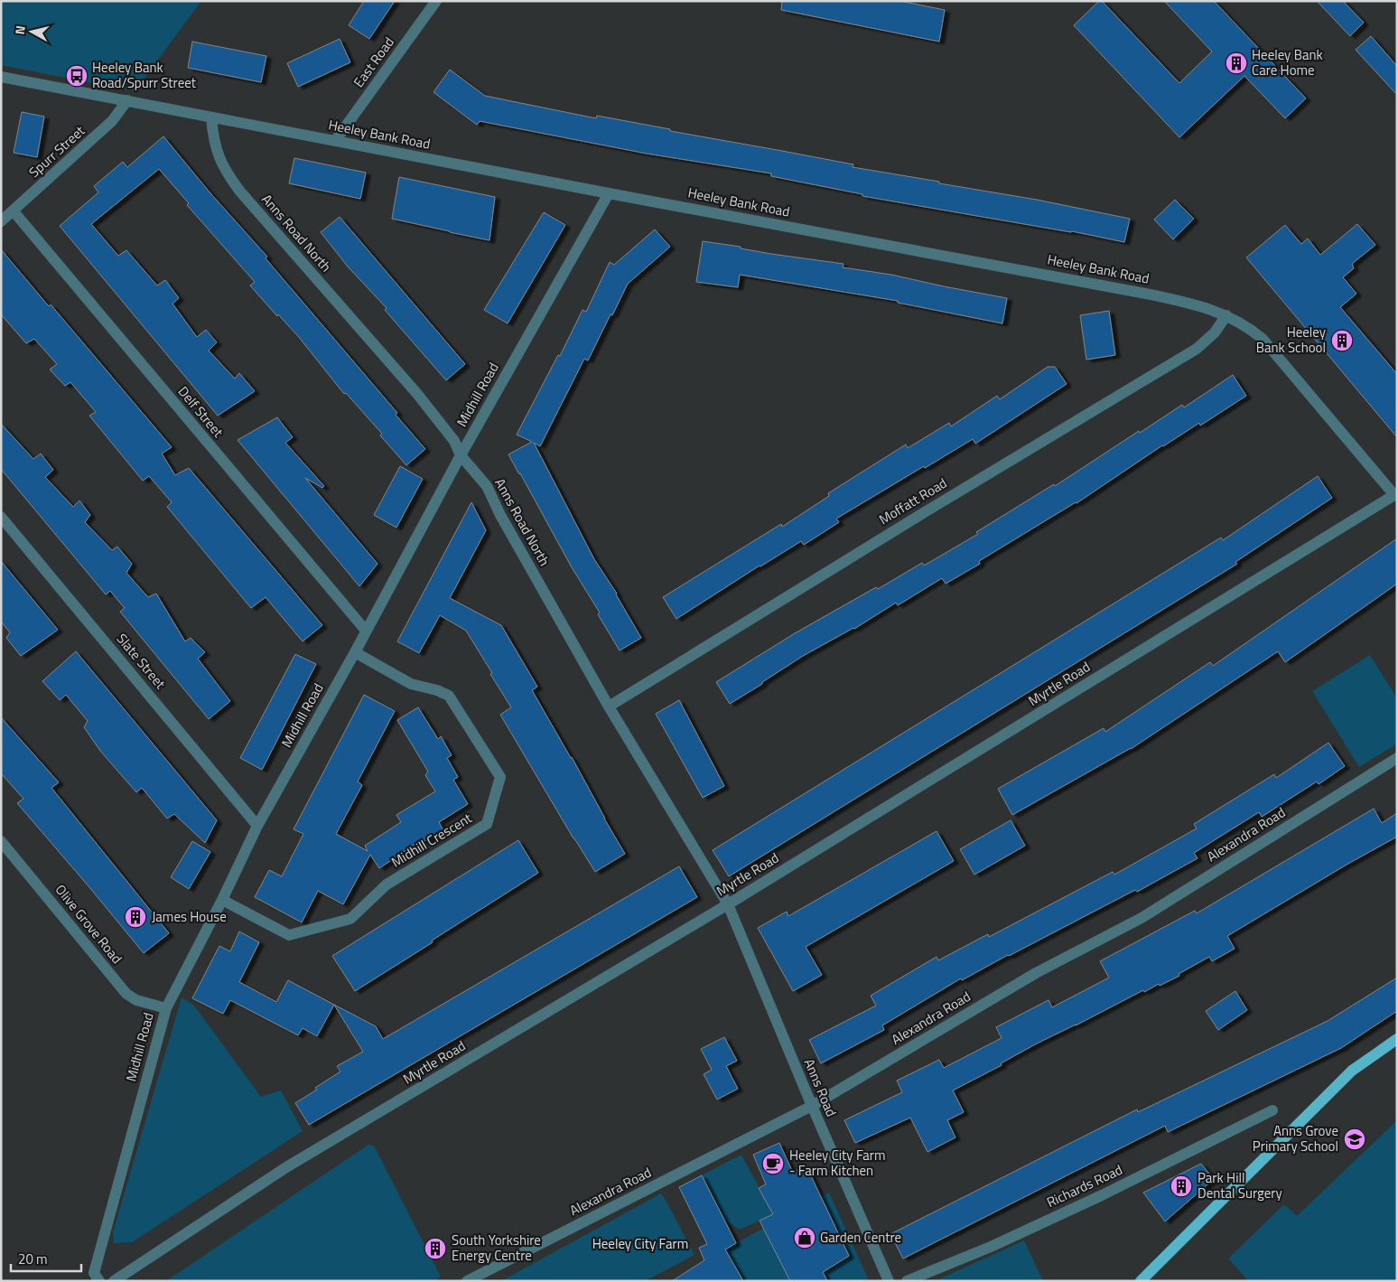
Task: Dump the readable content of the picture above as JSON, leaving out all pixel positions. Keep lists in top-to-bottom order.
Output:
{
  "streets": {
    "street": [
      "East Road",
      "Heeley Bank Road",
      "Spurr Street",
      "Anns Road North",
      "Midhill Road",
      "Delf Street",
      "Moffatt Road",
      "Slate Street",
      "Myrtle Road",
      "Alexandra Road",
      "Midhill Crescent",
      "Olive Grove Road",
      "Anns Road",
      "Richards Road"
    ]
  },
  "crossings": [
    ["East Road", "Heeley Bank Road"],
    ["Heeley Bank Road", "Spurr Street"],
    ["Heeley Bank Road", "Anns Road North"],
    ["Heeley Bank Road", "Midhill Road"],
    ["Heeley Bank Road", "Moffatt Road"],
    ["Heeley Bank Road", "Myrtle Road"],
    ["Spurr Street", "Delf Street"],
    ["Anns Road North", "Midhill Road"],
    ["Anns Road North", "Moffatt Road"],
    ["Anns Road North", "Myrtle Road"],
    ["Anns Road North", "Anns Road"],
    ["Midhill Road", "Delf Street"],
    ["Midhill Road", "Slate Street"],
    ["Midhill Road", "Midhill Crescent"],
    ["Midhill Road", "Olive Grove Road"],
    ["Myrtle Road", "Anns Road"],
    ["Alexandra Road", "Anns Road"]
  ],
  "parks": ["Heeley City Farm"],
  "places": {
    "building": [
      "Heeley Bank Care Home",
      "Heeley Bank School",
      "James House",
      "Park Hill Dental Surgery",
      "South Yorkshire Energy Centre"
    ],
    "bus stop": ["Heeley Bank Road/Spurr Street"],
    "school or university": ["Anns Grove Primary School"],
    "cafe": ["Heeley City Farm - Farm Kitchen"],
    "shop": ["Garden Centre"]
  },
  "scale_bar": "20 m",
  "north": "left"
}
